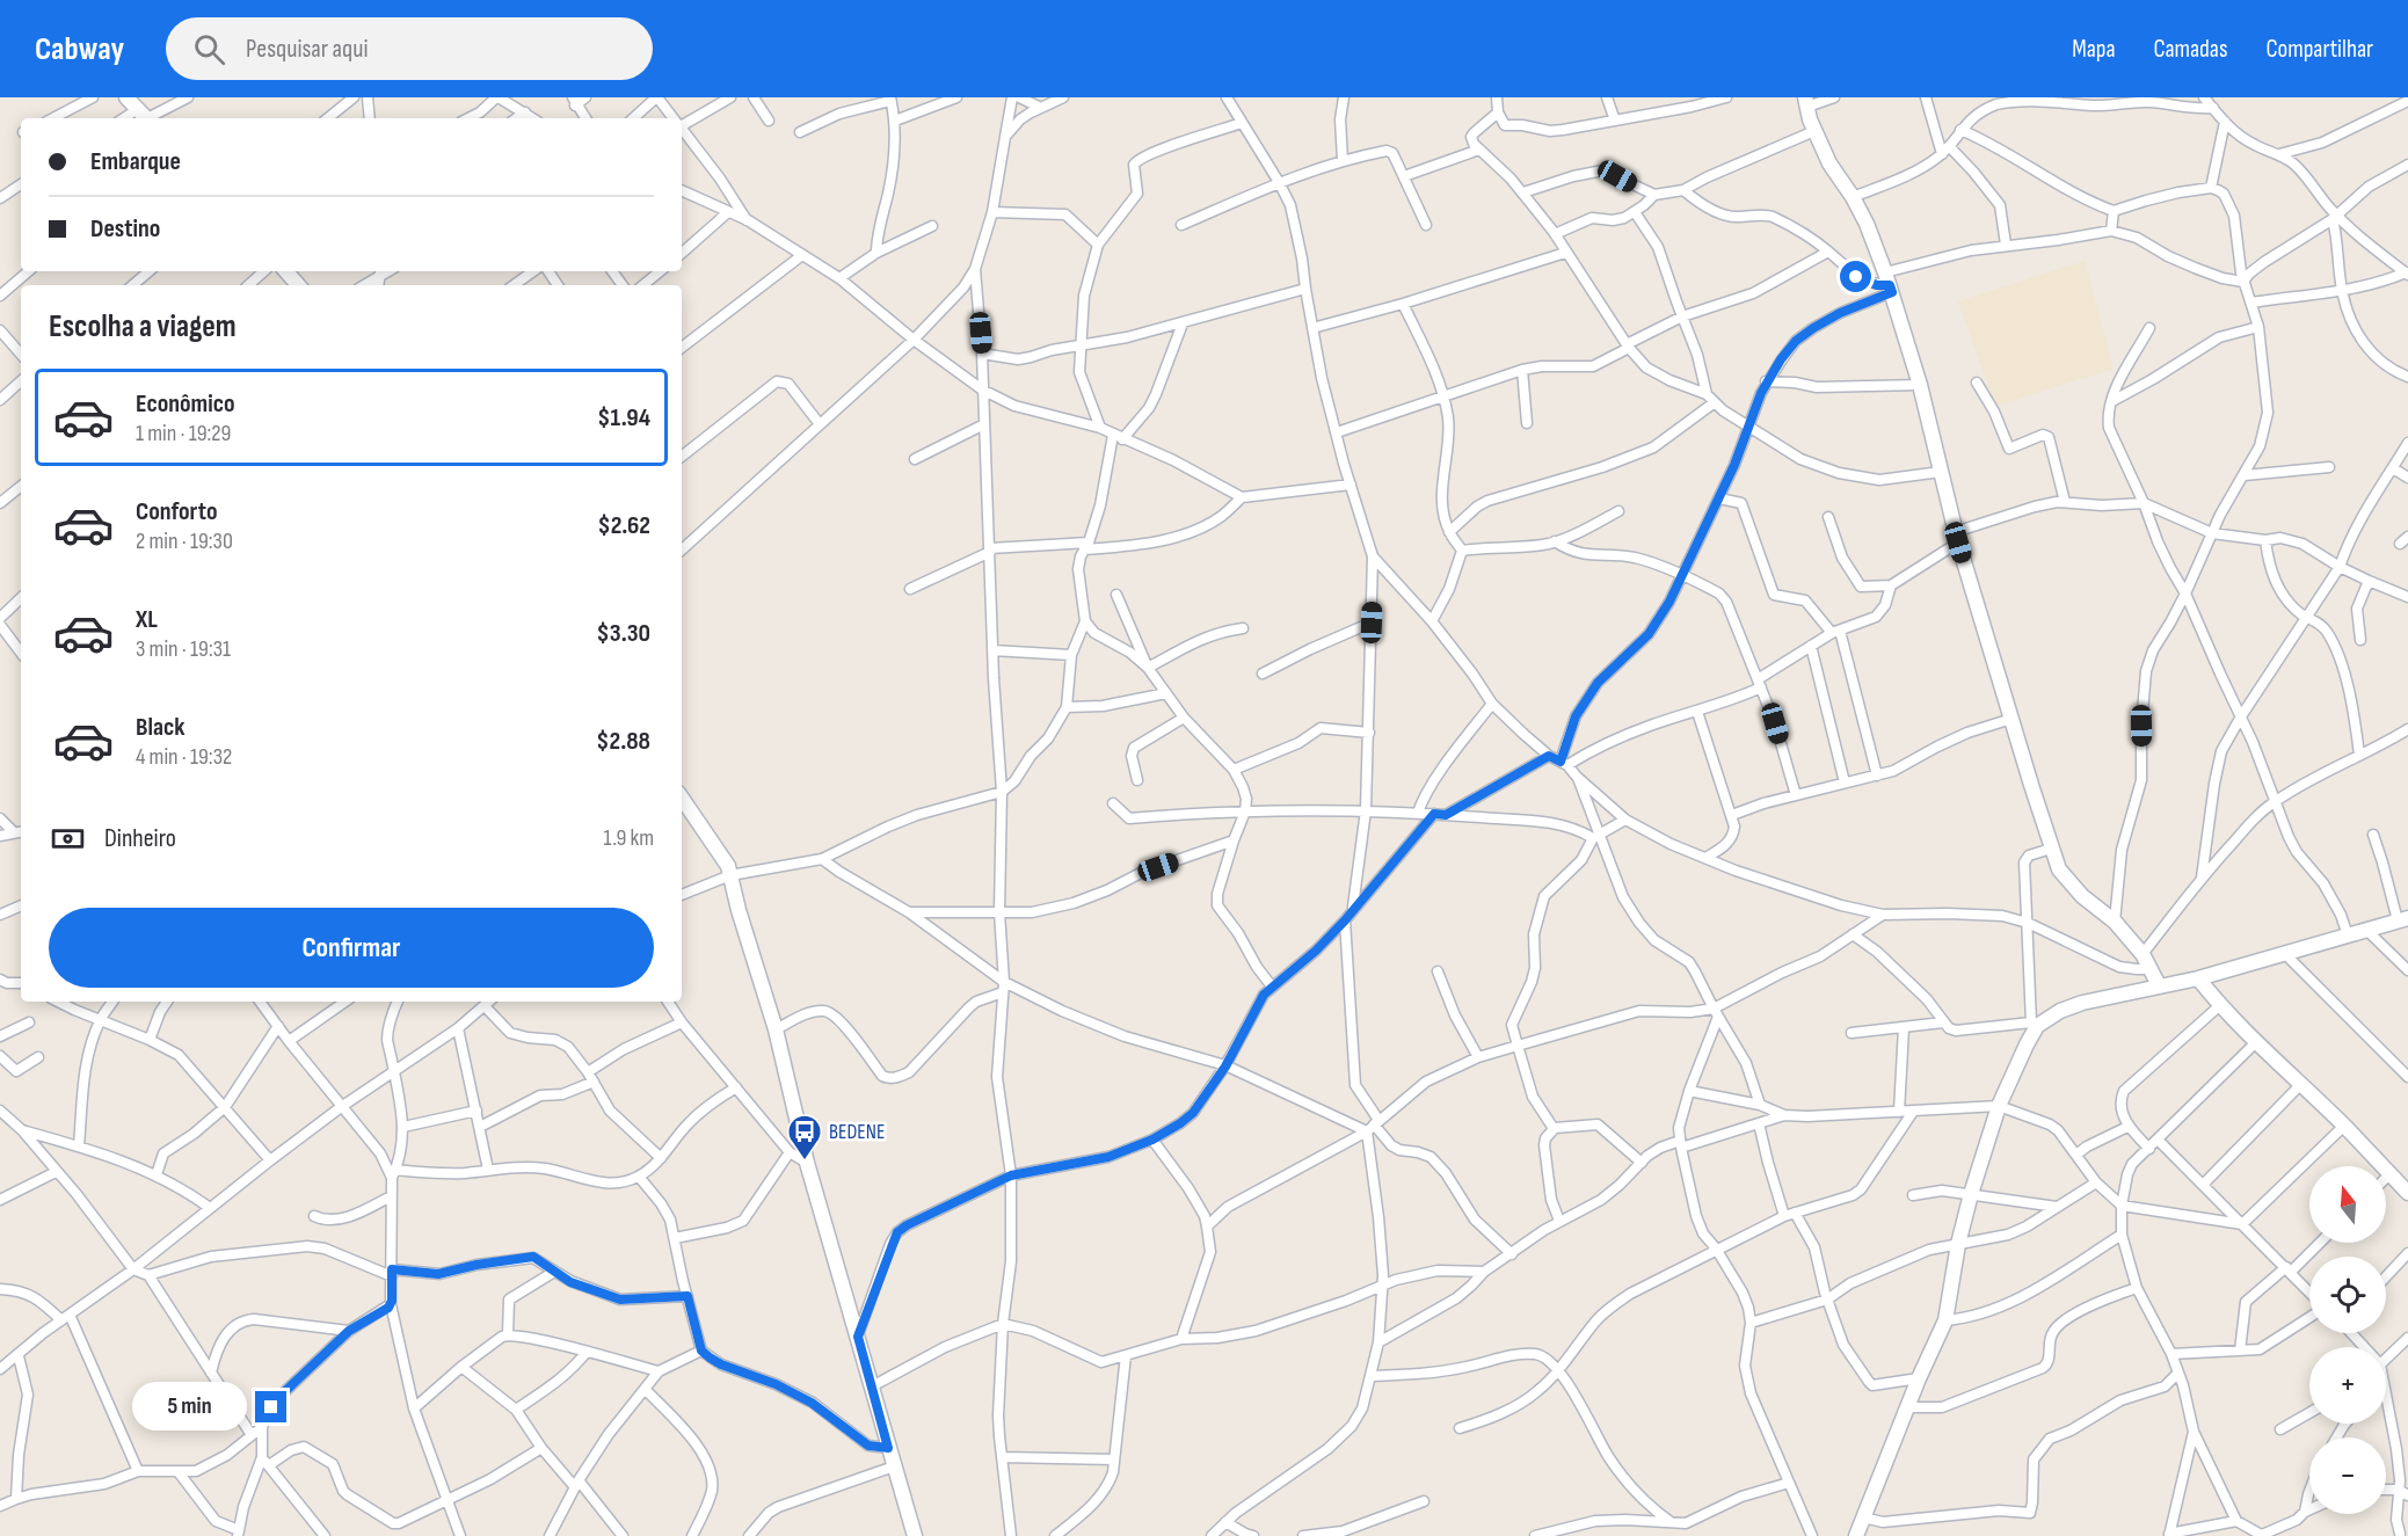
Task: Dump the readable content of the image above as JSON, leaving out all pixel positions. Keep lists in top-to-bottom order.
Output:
{
  "places": {
    "bus stop": ["BEDENE"]
  },
  "north": "top",
  "page": {
    "header": "Cabway",
    "search": "Pesquisar aqui",
    "nav": ["Mapa", "Camadas", "Compartilhar"],
    "banner": ["Embarque", "Destino"],
    "heading": "Escolha a viagem",
    "list": [
      {
        "name": "Econômico",
        "note": "1 min · 19:29",
        "value": "$1.94"
      },
      {
        "name": "Conforto",
        "note": "2 min · 19:30",
        "value": "$2.62"
      },
      {
        "name": "XL",
        "note": "3 min · 19:31",
        "value": "$3.30"
      },
      {
        "name": "Black",
        "note": "4 min · 19:32",
        "value": "$2.88"
      }
    ],
    "pay": ["Dinheiro", "1.9 km"],
    "buttons": "Confirmar",
    "map_buttons": ["+", "−"],
    "bubble": "5 min"
  }
}
